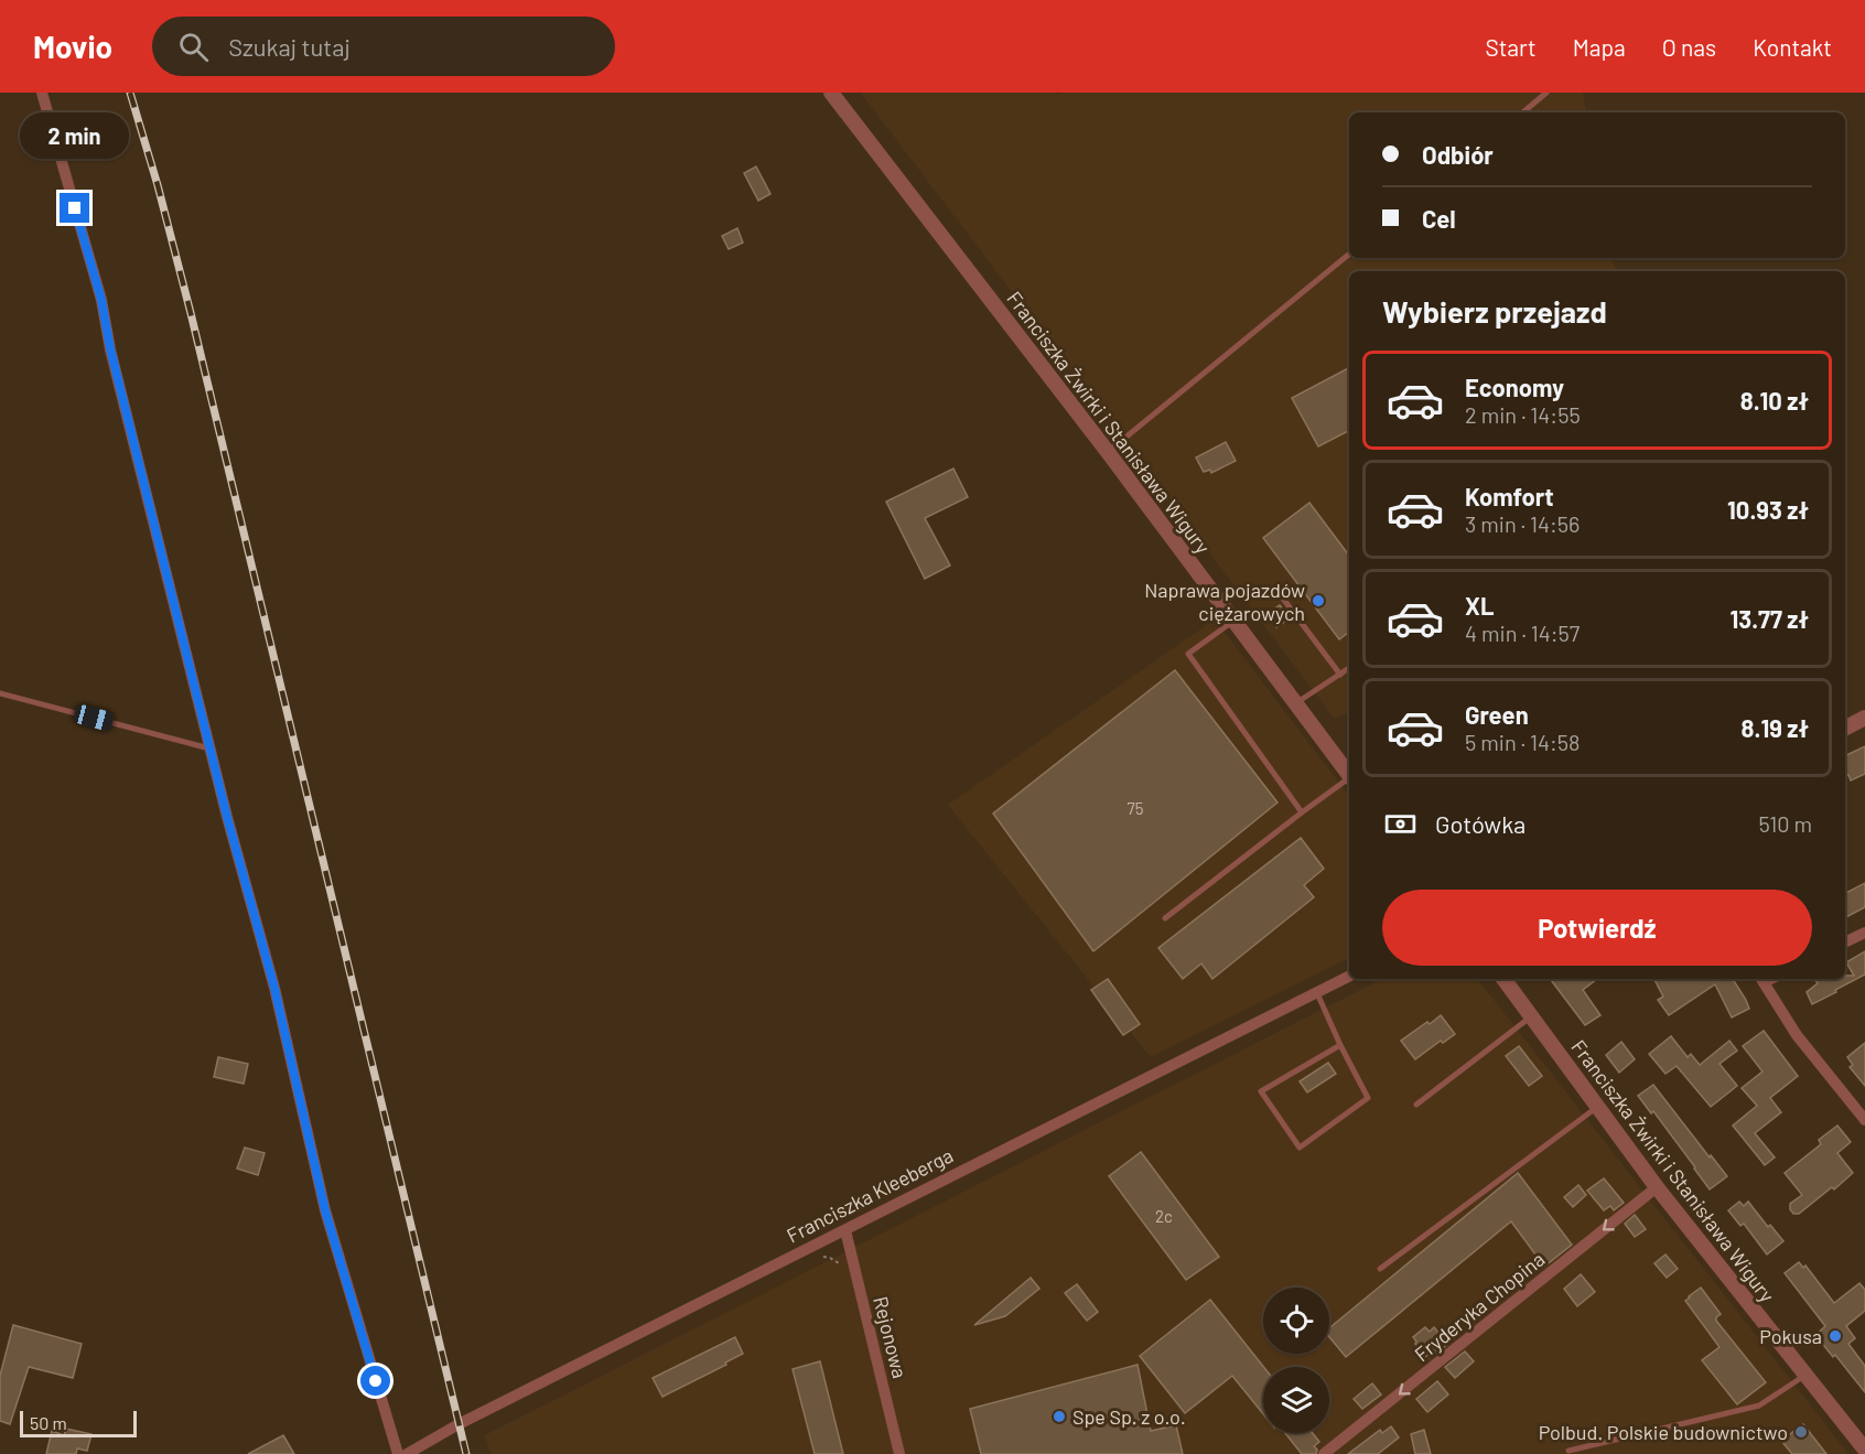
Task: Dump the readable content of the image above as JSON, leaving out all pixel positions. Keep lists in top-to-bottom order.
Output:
{
  "streets": {
    "street": [
      "Franciszka Żwirki i Stanisława Wigury",
      "Franciszka Kleeberga",
      "Fryderyka Chopina",
      "Rejonowa"
    ]
  },
  "crossings": [
    ["Franciszka Żwirki i Stanisława Wigury", "Fryderyka Chopina"],
    ["Franciszka Kleeberga", "Rejonowa"]
  ],
  "one_way": ["Fryderyka Chopina"],
  "places": [
    "Naprawa pojazdów ciężarowych",
    "Pokusa",
    "Spe Sp. z o.o.",
    "Polbud. Polskie budownictwo"
  ],
  "house_numbers": ["75", "2c"],
  "scale_bar": "50 m",
  "page": {
    "header": "Movio",
    "search": "Szukaj tutaj",
    "nav": [
      "Start",
      "Mapa",
      "O nas",
      "Kontakt"
    ],
    "bubble": "2 min",
    "banner": ["Odbiór", "Cel"],
    "heading": "Wybierz przejazd",
    "list": [
      {
        "name": "Economy",
        "note": "2 min · 14:55",
        "value": "8.10 zł"
      },
      {
        "name": "Komfort",
        "note": "3 min · 14:56",
        "value": "10.93 zł"
      },
      {
        "name": "XL",
        "note": "4 min · 14:57",
        "value": "13.77 zł"
      },
      {
        "name": "Green",
        "note": "5 min · 14:58",
        "value": "8.19 zł"
      }
    ],
    "pay": ["Gotówka", "510 m"],
    "buttons": "Potwierdź",
    "scale": "50 m"
  }
}
